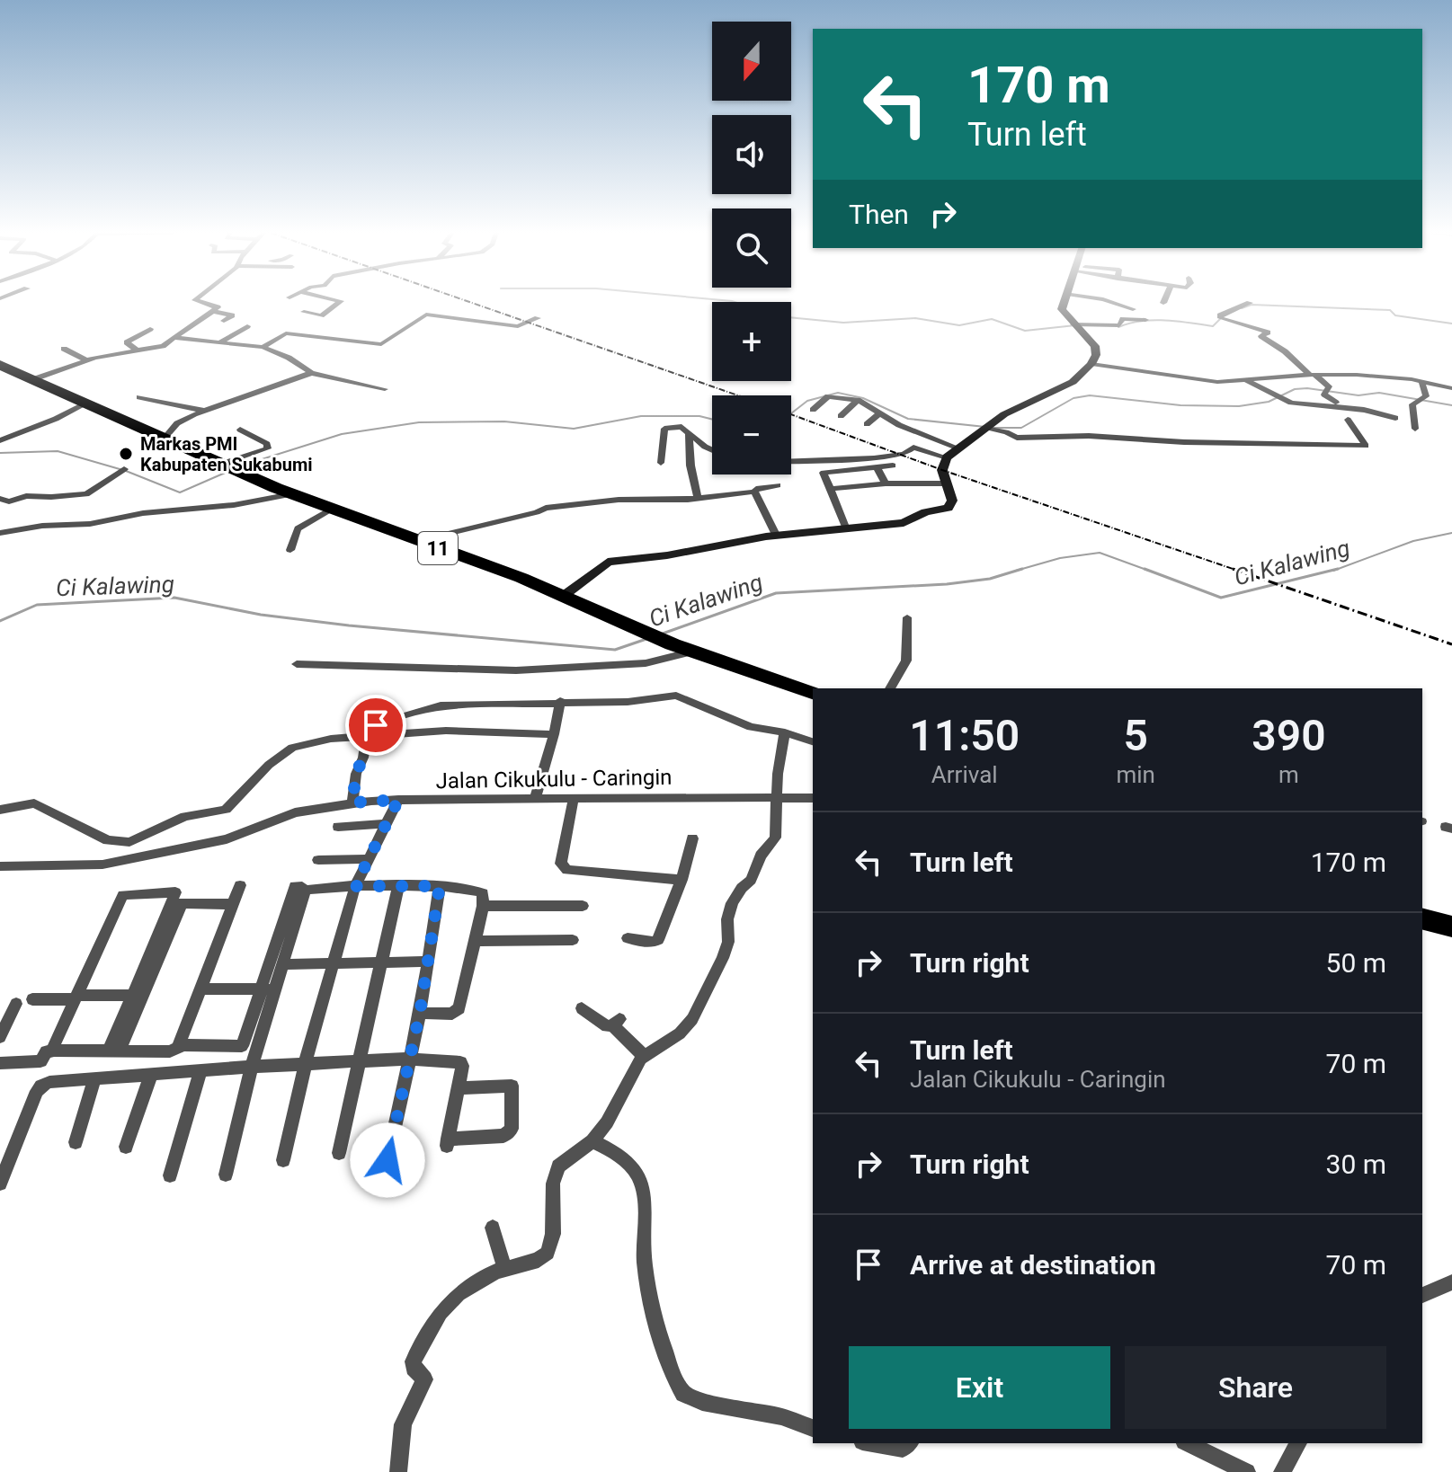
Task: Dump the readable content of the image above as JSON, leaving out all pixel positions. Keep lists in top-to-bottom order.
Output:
{
  "streets": {
    "highway": ["11"],
    "street": ["Jalan Cikukulu - Caringin"]
  },
  "water": ["Ci Kalawing"],
  "places": ["Markas PMI Kabupaten Sukabumi"],
  "north": "bottom",
  "page": {
    "map_buttons": ["+", "−"],
    "turn": ["170 m", "Turn left"],
    "then": "Then",
    "eta": [
      "11:50",
      "Arrival",
      "5",
      "min",
      "390",
      "m"
    ],
    "list": [
      {
        "name": "Turn left",
        "value": "170 m"
      },
      {
        "name": "Turn right",
        "value": "50 m"
      },
      {
        "name": "Turn left",
        "note": "Jalan Cikukulu - Caringin",
        "value": "70 m"
      },
      {
        "name": "Turn right",
        "value": "30 m"
      },
      {
        "name": "Arrive at destination",
        "value": "70 m"
      }
    ],
    "buttons": ["Exit", "Share"]
  }
}
